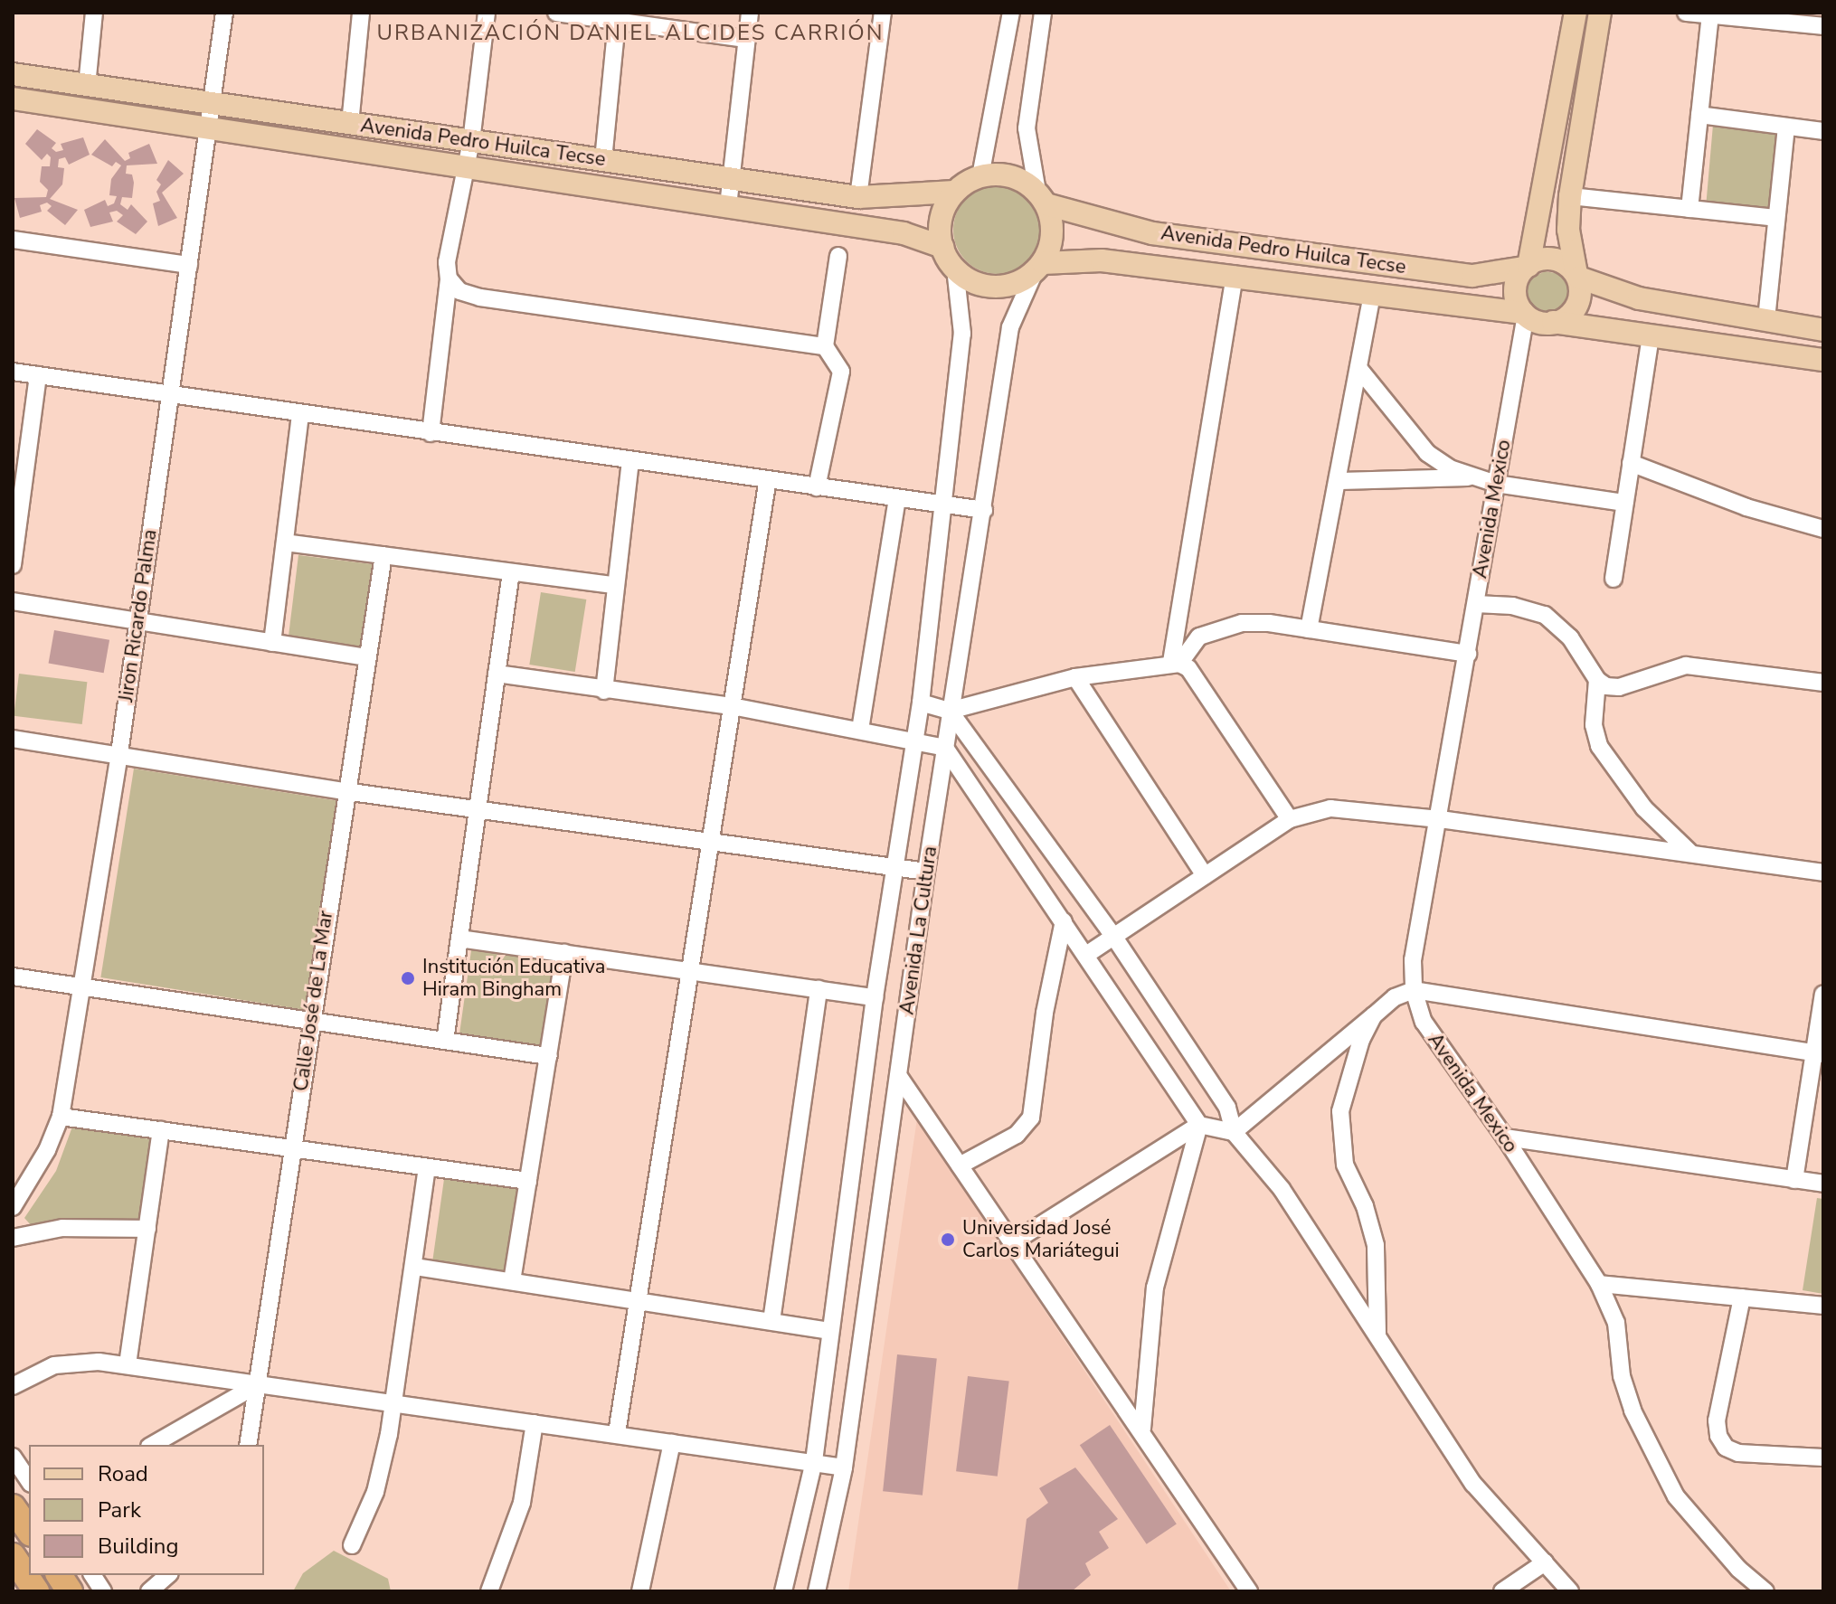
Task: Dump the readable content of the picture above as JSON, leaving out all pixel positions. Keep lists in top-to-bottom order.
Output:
{
  "streets": {
    "main road": ["Avenida Pedro Huilca Tecse"],
    "street": [
      "Avenida Mexico",
      "Jiron Ricardo Palma",
      "Avenida La Cultura",
      "Calle José de La Mar"
    ]
  },
  "crossings": [
    ["Avenida Pedro Huilca Tecse", "Avenida Mexico"],
    ["Avenida Pedro Huilca Tecse", "Jiron Ricardo Palma"],
    ["Avenida Pedro Huilca Tecse", "Avenida La Cultura"]
  ],
  "districts": ["URBANIZACIÓN DANIEL ALCIDES CARRIÓN"],
  "places": ["Institución Educativa Hiram Bingham", "Universidad José Carlos Mariátegui"],
  "legend": ["Road", "Park", "Building"]
}
